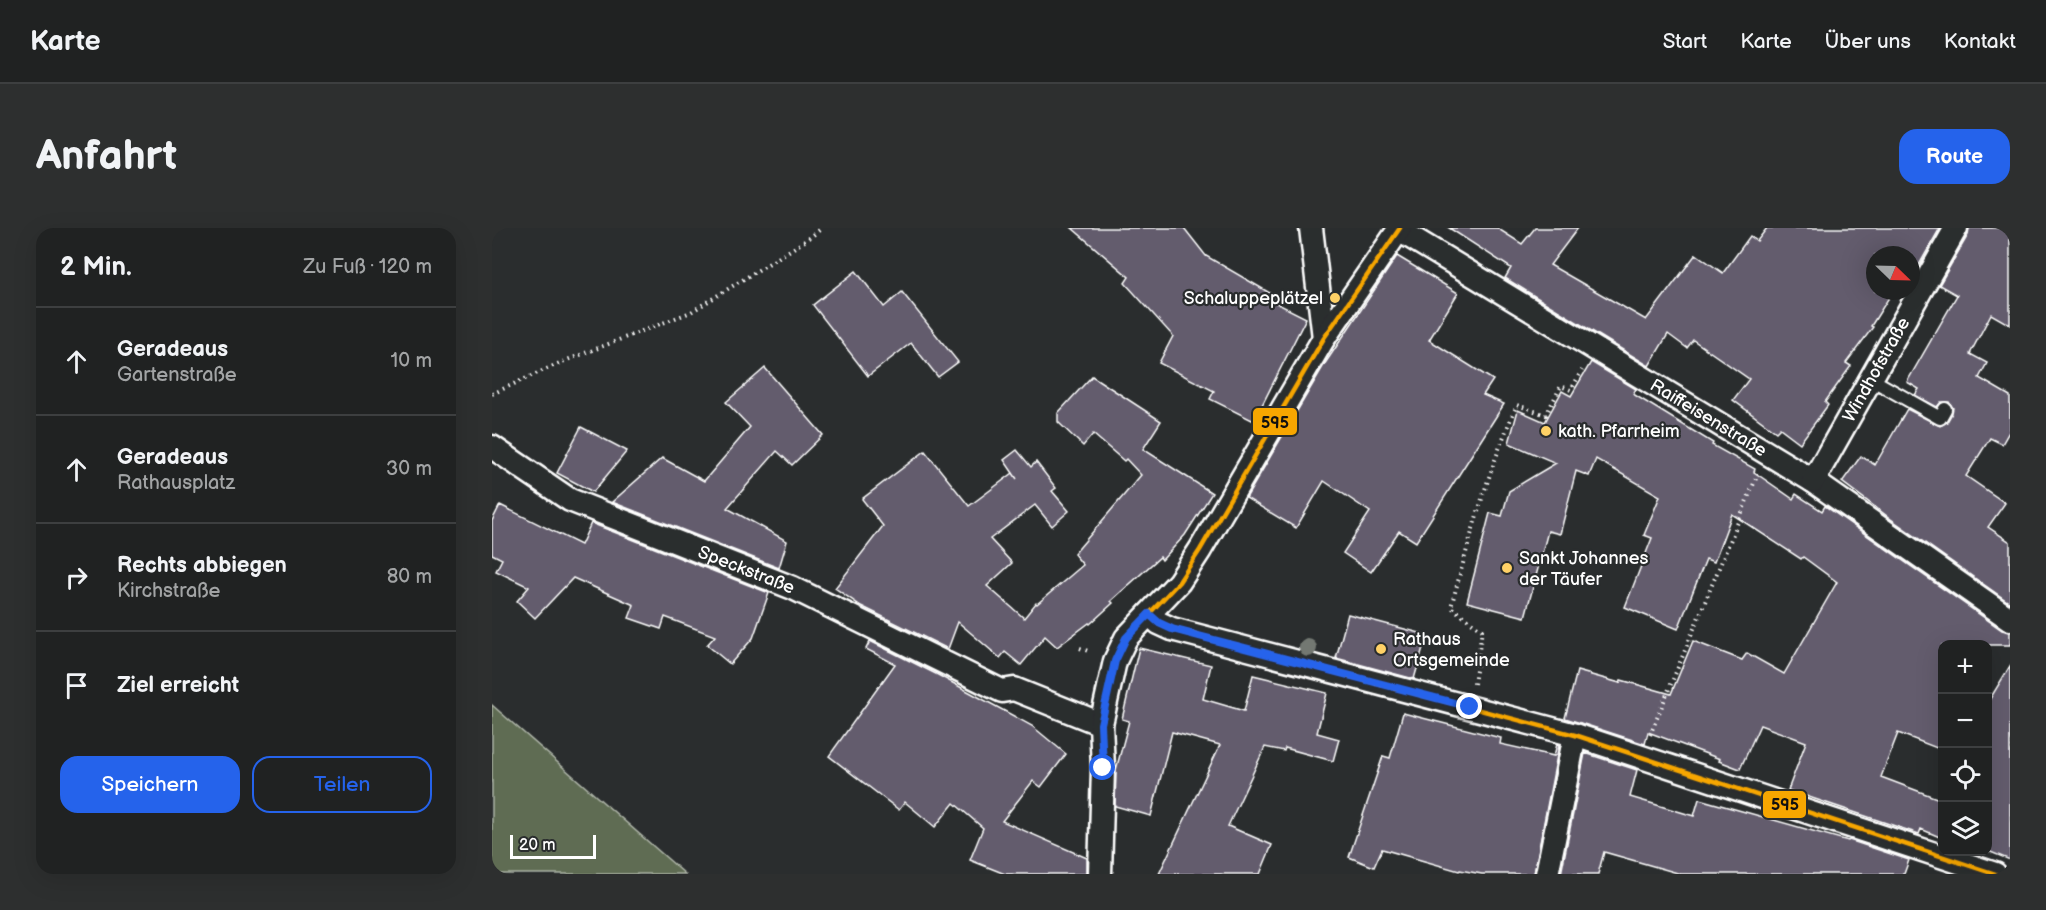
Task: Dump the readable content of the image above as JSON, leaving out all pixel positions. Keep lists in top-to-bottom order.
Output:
{
  "streets": {
    "street": ["Windhofstraße", "Raiffeisenstraße", "Speckstraße"]
  },
  "crossings": [
    ["Windhofstraße", "Raiffeisenstraße"]
  ],
  "places": [
    "Schaluppeplätzel",
    "kath. Pfarrheim",
    "Sankt Johannes der Täufer",
    "Rathaus Ortsgemeinde"
  ],
  "lines": ["transit line 595"],
  "scale_bar": "20 m",
  "north": "bottom right",
  "page": {
    "header": "Karte",
    "nav": [
      "Start",
      "Karte",
      "Über uns",
      "Kontakt"
    ],
    "buttons": [
      "Route",
      ["Speichern", "Teilen"]
    ],
    "title": "Anfahrt",
    "heading": ["2 Min.", "Zu Fuß · 120 m"],
    "list": [
      ["Geradeaus", "Gartenstraße", "10 m"],
      ["Geradeaus", "Rathausplatz", "30 m"],
      ["Rechts abbiegen", "Kirchstraße", "80 m"],
      "Ziel erreicht"
    ],
    "map_buttons": ["+", "−"],
    "scale": "20 m"
  }
}
